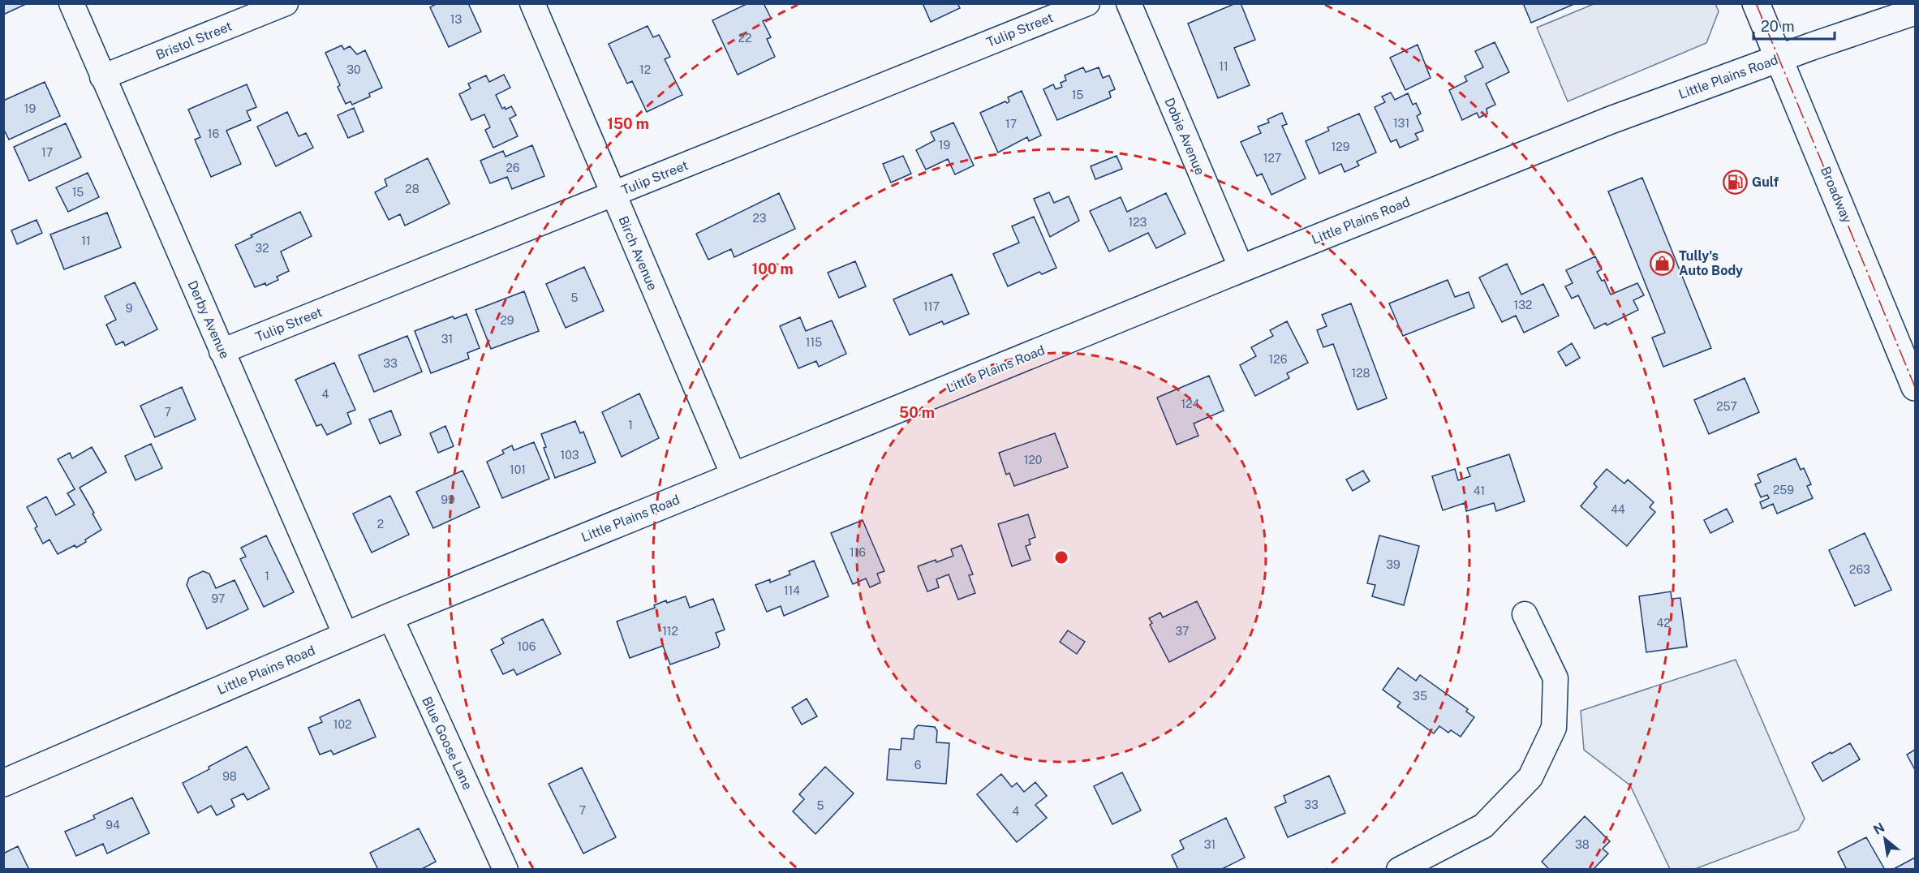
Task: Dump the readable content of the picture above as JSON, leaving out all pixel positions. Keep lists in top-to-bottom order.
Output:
{
  "streets": {
    "street": [
      "Tulip Street",
      "Bristol Street",
      "Little Plains Road",
      "Dobie Avenue",
      "Broadway",
      "Birch Avenue",
      "Derby Avenue",
      "Blue Goose Lane"
    ]
  },
  "crossings": [
    ["Tulip Street", "Birch Avenue"],
    ["Tulip Street", "Derby Avenue"],
    ["Bristol Street", "Derby Avenue"],
    ["Little Plains Road", "Dobie Avenue"],
    ["Little Plains Road", "Broadway"],
    ["Little Plains Road", "Birch Avenue"],
    ["Little Plains Road", "Derby Avenue"],
    ["Little Plains Road", "Blue Goose Lane"]
  ],
  "places": {
    "fuel station": ["Gulf"],
    "shop": ["Tully's Auto Body"]
  },
  "house_numbers": [
    "13",
    "22",
    "11",
    "30",
    "12",
    "15",
    "19",
    "131",
    "17",
    "16",
    "19",
    "129",
    "17",
    "127",
    "26",
    "28",
    "15",
    "23",
    "123",
    "11",
    "32",
    "5",
    "132",
    "117",
    "9",
    "29",
    "31",
    "115",
    "126",
    "33",
    "128",
    "4",
    "124",
    "257",
    "7",
    "1",
    "103",
    "120",
    "101",
    "259",
    "41",
    "99",
    "44",
    "2",
    "116",
    "39",
    "263",
    "1",
    "114",
    "97",
    "42",
    "112",
    "37",
    "106",
    "35",
    "102",
    "6",
    "98",
    "33",
    "5",
    "7",
    "4",
    "94",
    "31",
    "38"
  ],
  "scale_bar": "20 m",
  "north": "top left",
  "rings": ["150 m", "100 m", "50 m"]
}
